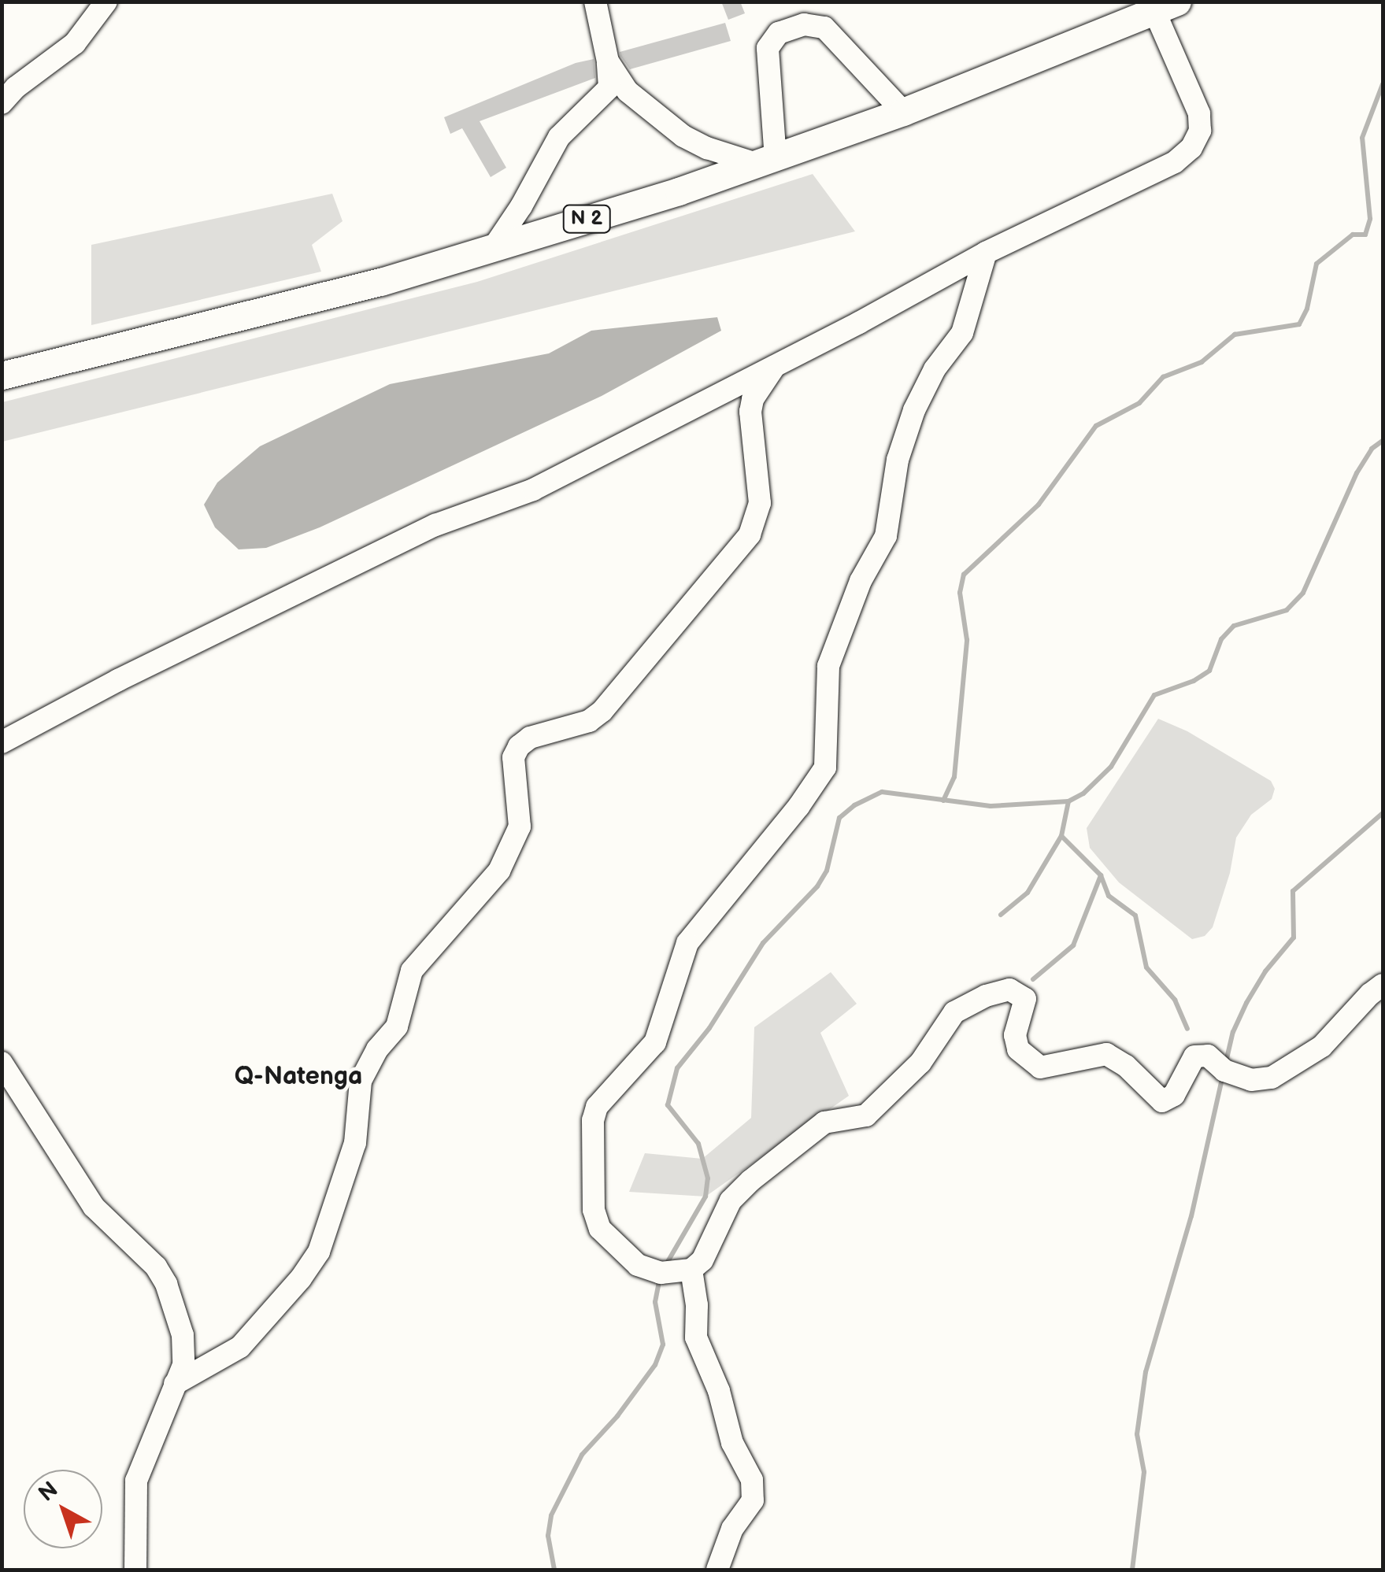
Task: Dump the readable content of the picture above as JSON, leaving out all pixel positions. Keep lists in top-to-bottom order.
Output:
{
  "streets": {
    "main road": ["N 2"]
  },
  "districts": ["Q-Natenga"],
  "north": "top left"
}
